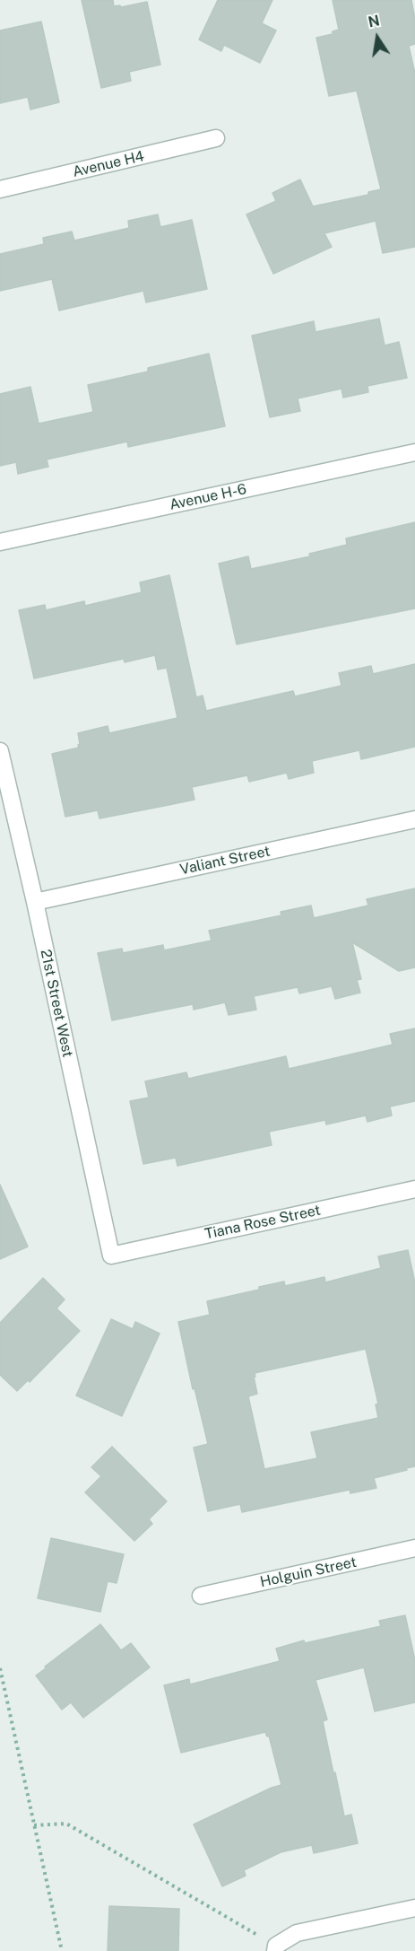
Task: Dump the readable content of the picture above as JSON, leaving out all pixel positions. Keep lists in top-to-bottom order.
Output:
{
  "streets": {
    "street": [
      "Avenue H4",
      "Avenue H-6",
      "Valiant Street",
      "21st Street West",
      "Tiana Rose Street",
      "Holguin Street"
    ]
  },
  "crossings": [
    ["Valiant Street", "21st Street West"],
    ["21st Street West", "Tiana Rose Street"]
  ],
  "north": "top"
}
